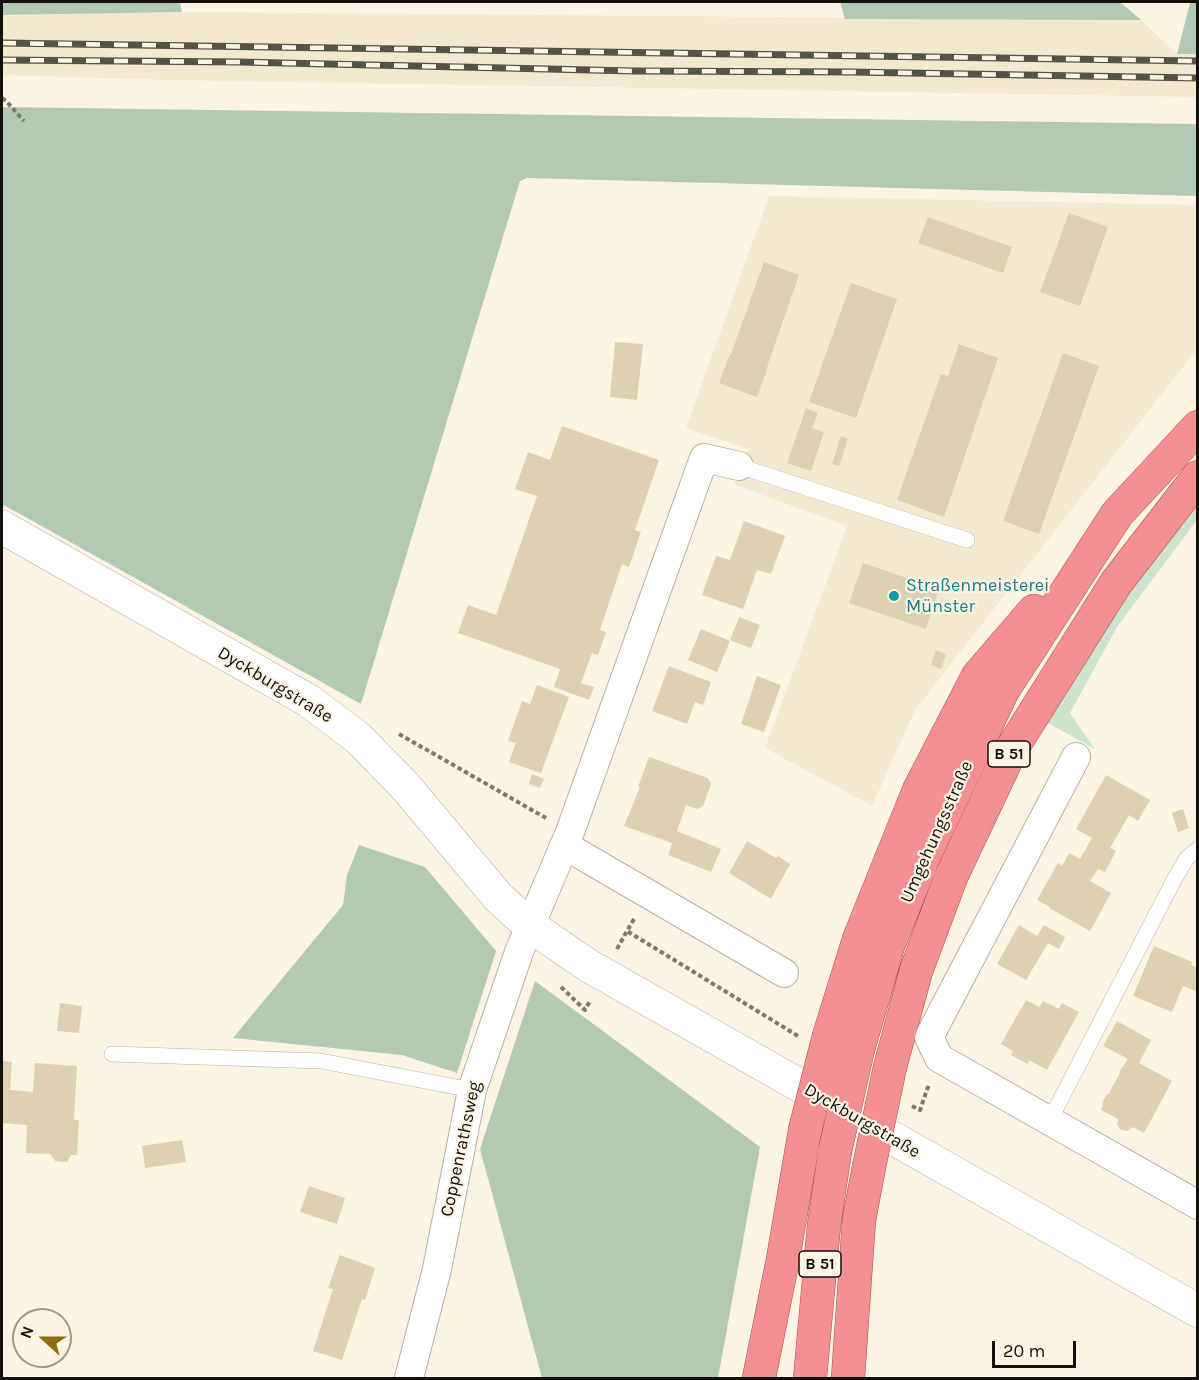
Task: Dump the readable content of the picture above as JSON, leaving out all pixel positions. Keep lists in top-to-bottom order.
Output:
{
  "streets": {
    "highway": ["B 51", "Umgehungsstraße"],
    "street": ["Dyckburgstraße", "Coppenrathsweg"]
  },
  "crossings": [
    ["Dyckburgstraße", "Coppenrathsweg"]
  ],
  "places": ["Straßenmeisterei Münster"],
  "scale_bar": "20 m",
  "north": "left"
}
